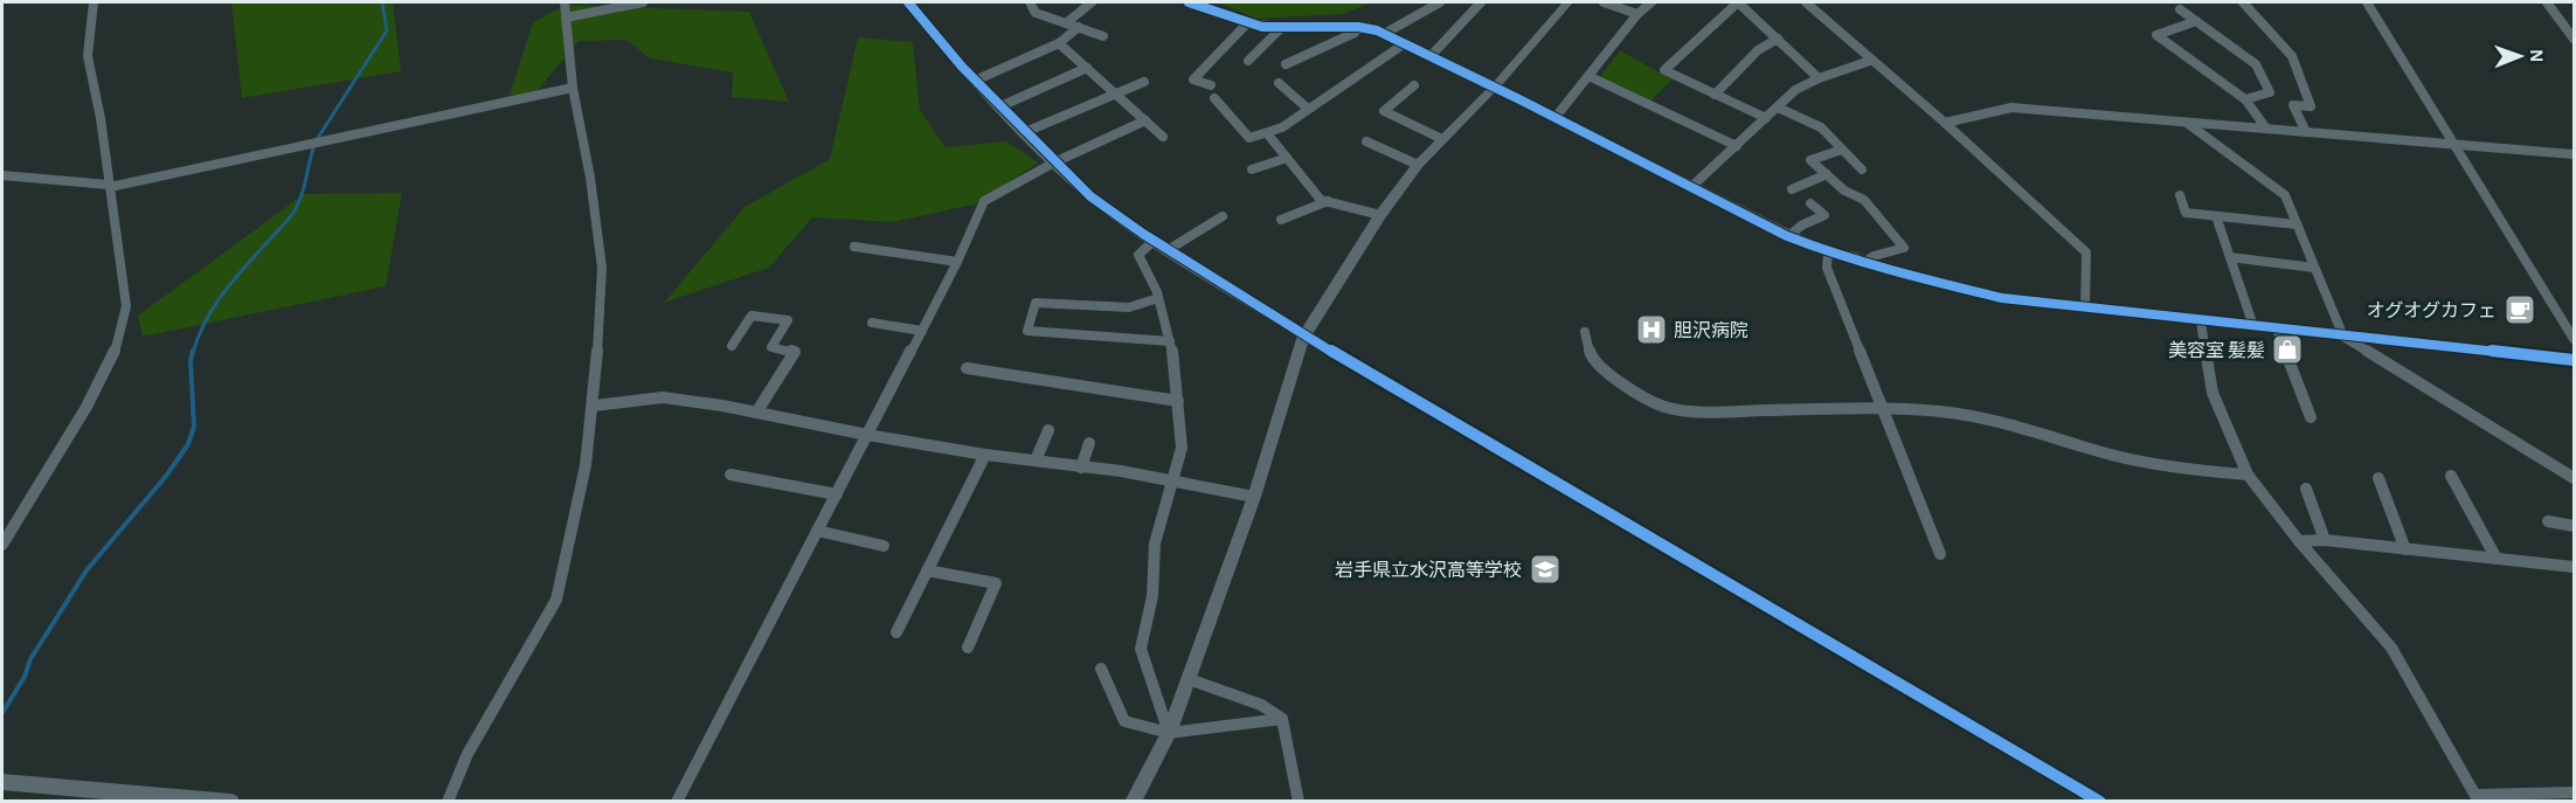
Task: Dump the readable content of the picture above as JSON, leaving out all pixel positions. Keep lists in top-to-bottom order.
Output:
{
  "places": {
    "cafe": ["オグオグカフェ"],
    "hospital": ["胆沢病院"],
    "shop": ["美容室 髪髪"],
    "school or university": ["岩手県立水沢高等学校"]
  },
  "north": "right"
}
